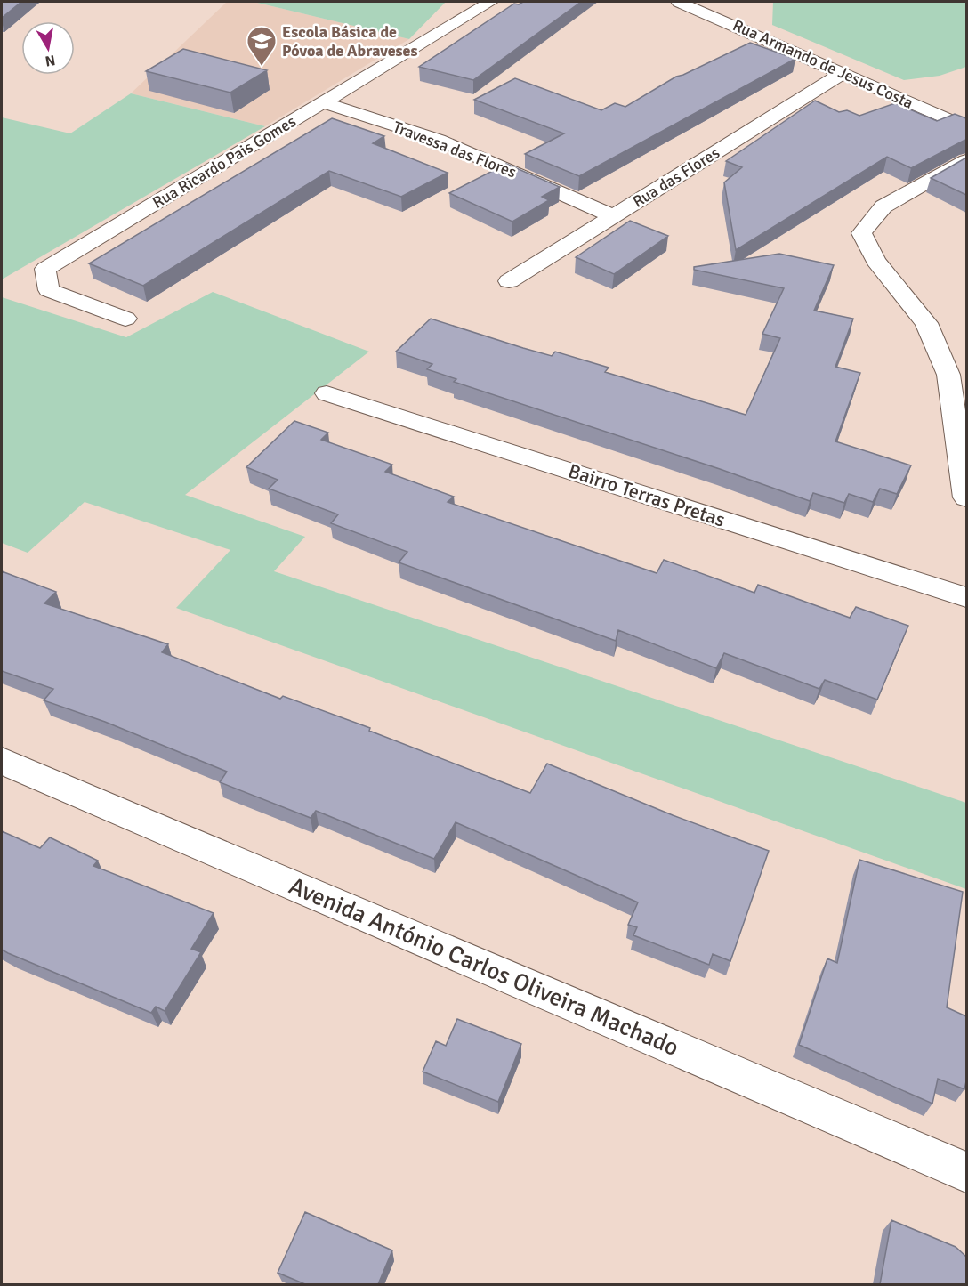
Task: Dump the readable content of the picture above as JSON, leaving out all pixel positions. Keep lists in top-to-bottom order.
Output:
{
  "streets": {
    "street": [
      "Rua Armando de Jesus Costa",
      "Travessa das Flores",
      "Rua Ricardo Pais Gomes",
      "Rua das Flores",
      "Bairro Terras Pretas",
      "Avenida António Carlos Oliveira Machado"
    ]
  },
  "crossings": [
    ["Rua Armando de Jesus Costa", "Rua das Flores"],
    ["Travessa das Flores", "Rua Ricardo Pais Gomes"],
    ["Travessa das Flores", "Rua das Flores"]
  ],
  "places": {
    "school or university": ["Escola Básica de Póvoa de Abraveses"]
  },
  "north": "bottom"
}
